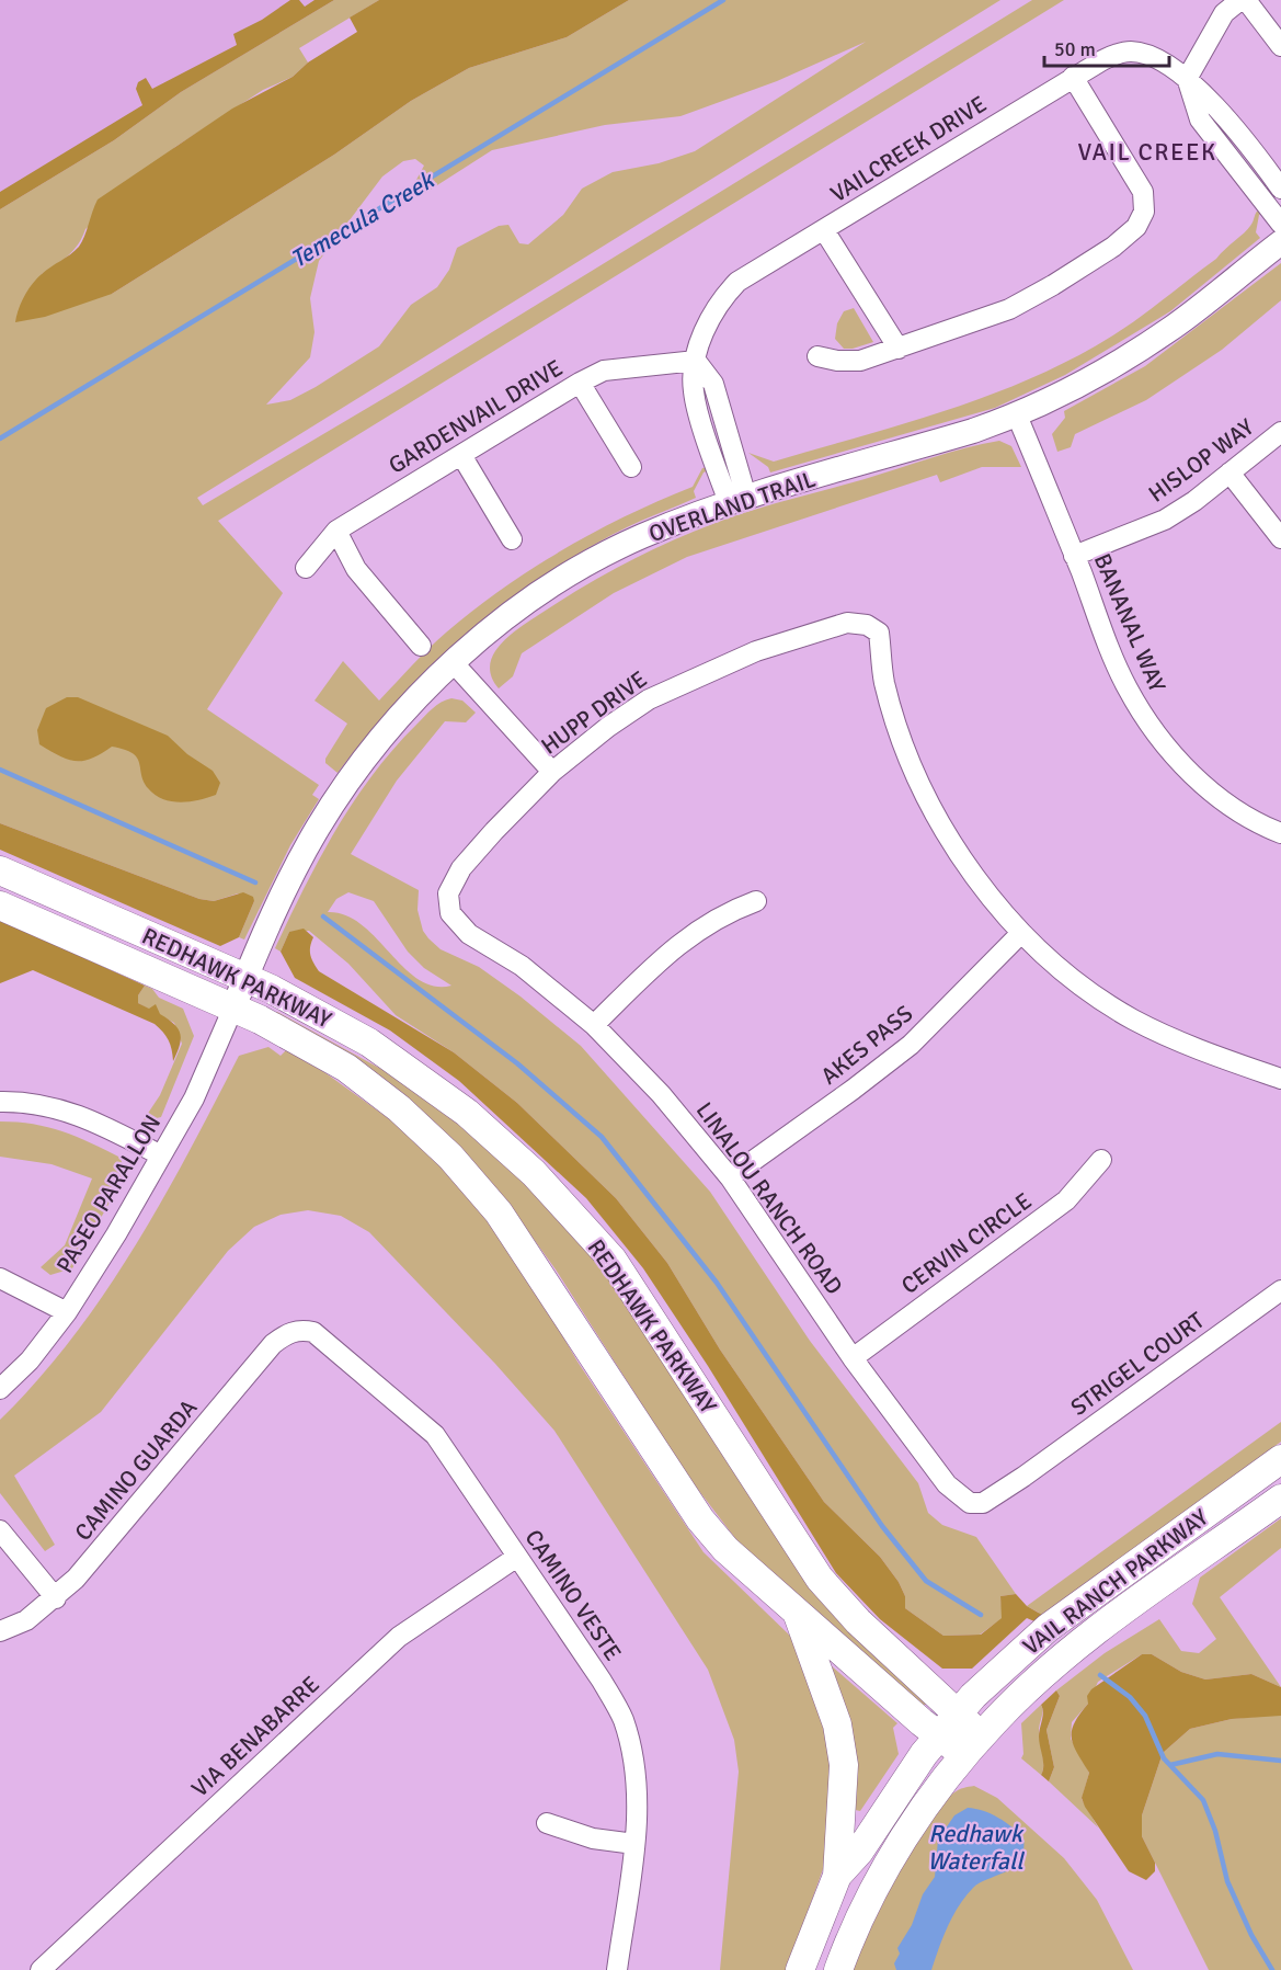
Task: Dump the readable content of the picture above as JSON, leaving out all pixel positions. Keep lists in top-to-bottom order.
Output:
{
  "streets": {
    "main road": ["REDHAWK PARKWAY", "VAIL RANCH PARKWAY"],
    "street": [
      "VAILCREEK DRIVE",
      "GARDENVAIL DRIVE",
      "HISLOP WAY",
      "OVERLAND TRAIL",
      "BANANAL WAY",
      "HUPP DRIVE",
      "AKES PASS",
      "PASEO PARALLON",
      "LINALOU RANCH ROAD",
      "CERVIN CIRCLE",
      "STRIGEL COURT",
      "CAMINO GUARDA",
      "CAMINO VESTE",
      "VIA BENABARRE"
    ]
  },
  "crossings": [
    ["VAILCREEK DRIVE", "GARDENVAIL DRIVE"],
    ["HISLOP WAY", "BANANAL WAY"],
    ["OVERLAND TRAIL", "BANANAL WAY"],
    ["OVERLAND TRAIL", "REDHAWK PARKWAY"],
    ["OVERLAND TRAIL", "PASEO PARALLON"],
    ["HUPP DRIVE", "AKES PASS"],
    ["HUPP DRIVE", "LINALOU RANCH ROAD"],
    ["REDHAWK PARKWAY", "PASEO PARALLON"],
    ["REDHAWK PARKWAY", "VAIL RANCH PARKWAY"],
    ["AKES PASS", "LINALOU RANCH ROAD"],
    ["LINALOU RANCH ROAD", "CERVIN CIRCLE"],
    ["LINALOU RANCH ROAD", "STRIGEL COURT"],
    ["CAMINO GUARDA", "CAMINO VESTE"],
    ["CAMINO VESTE", "VIA BENABARRE"]
  ],
  "districts": ["VAIL CREEK"],
  "water": ["Temecula Creek", "Redhawk Waterfall"],
  "scale_bar": "50 m"
}
